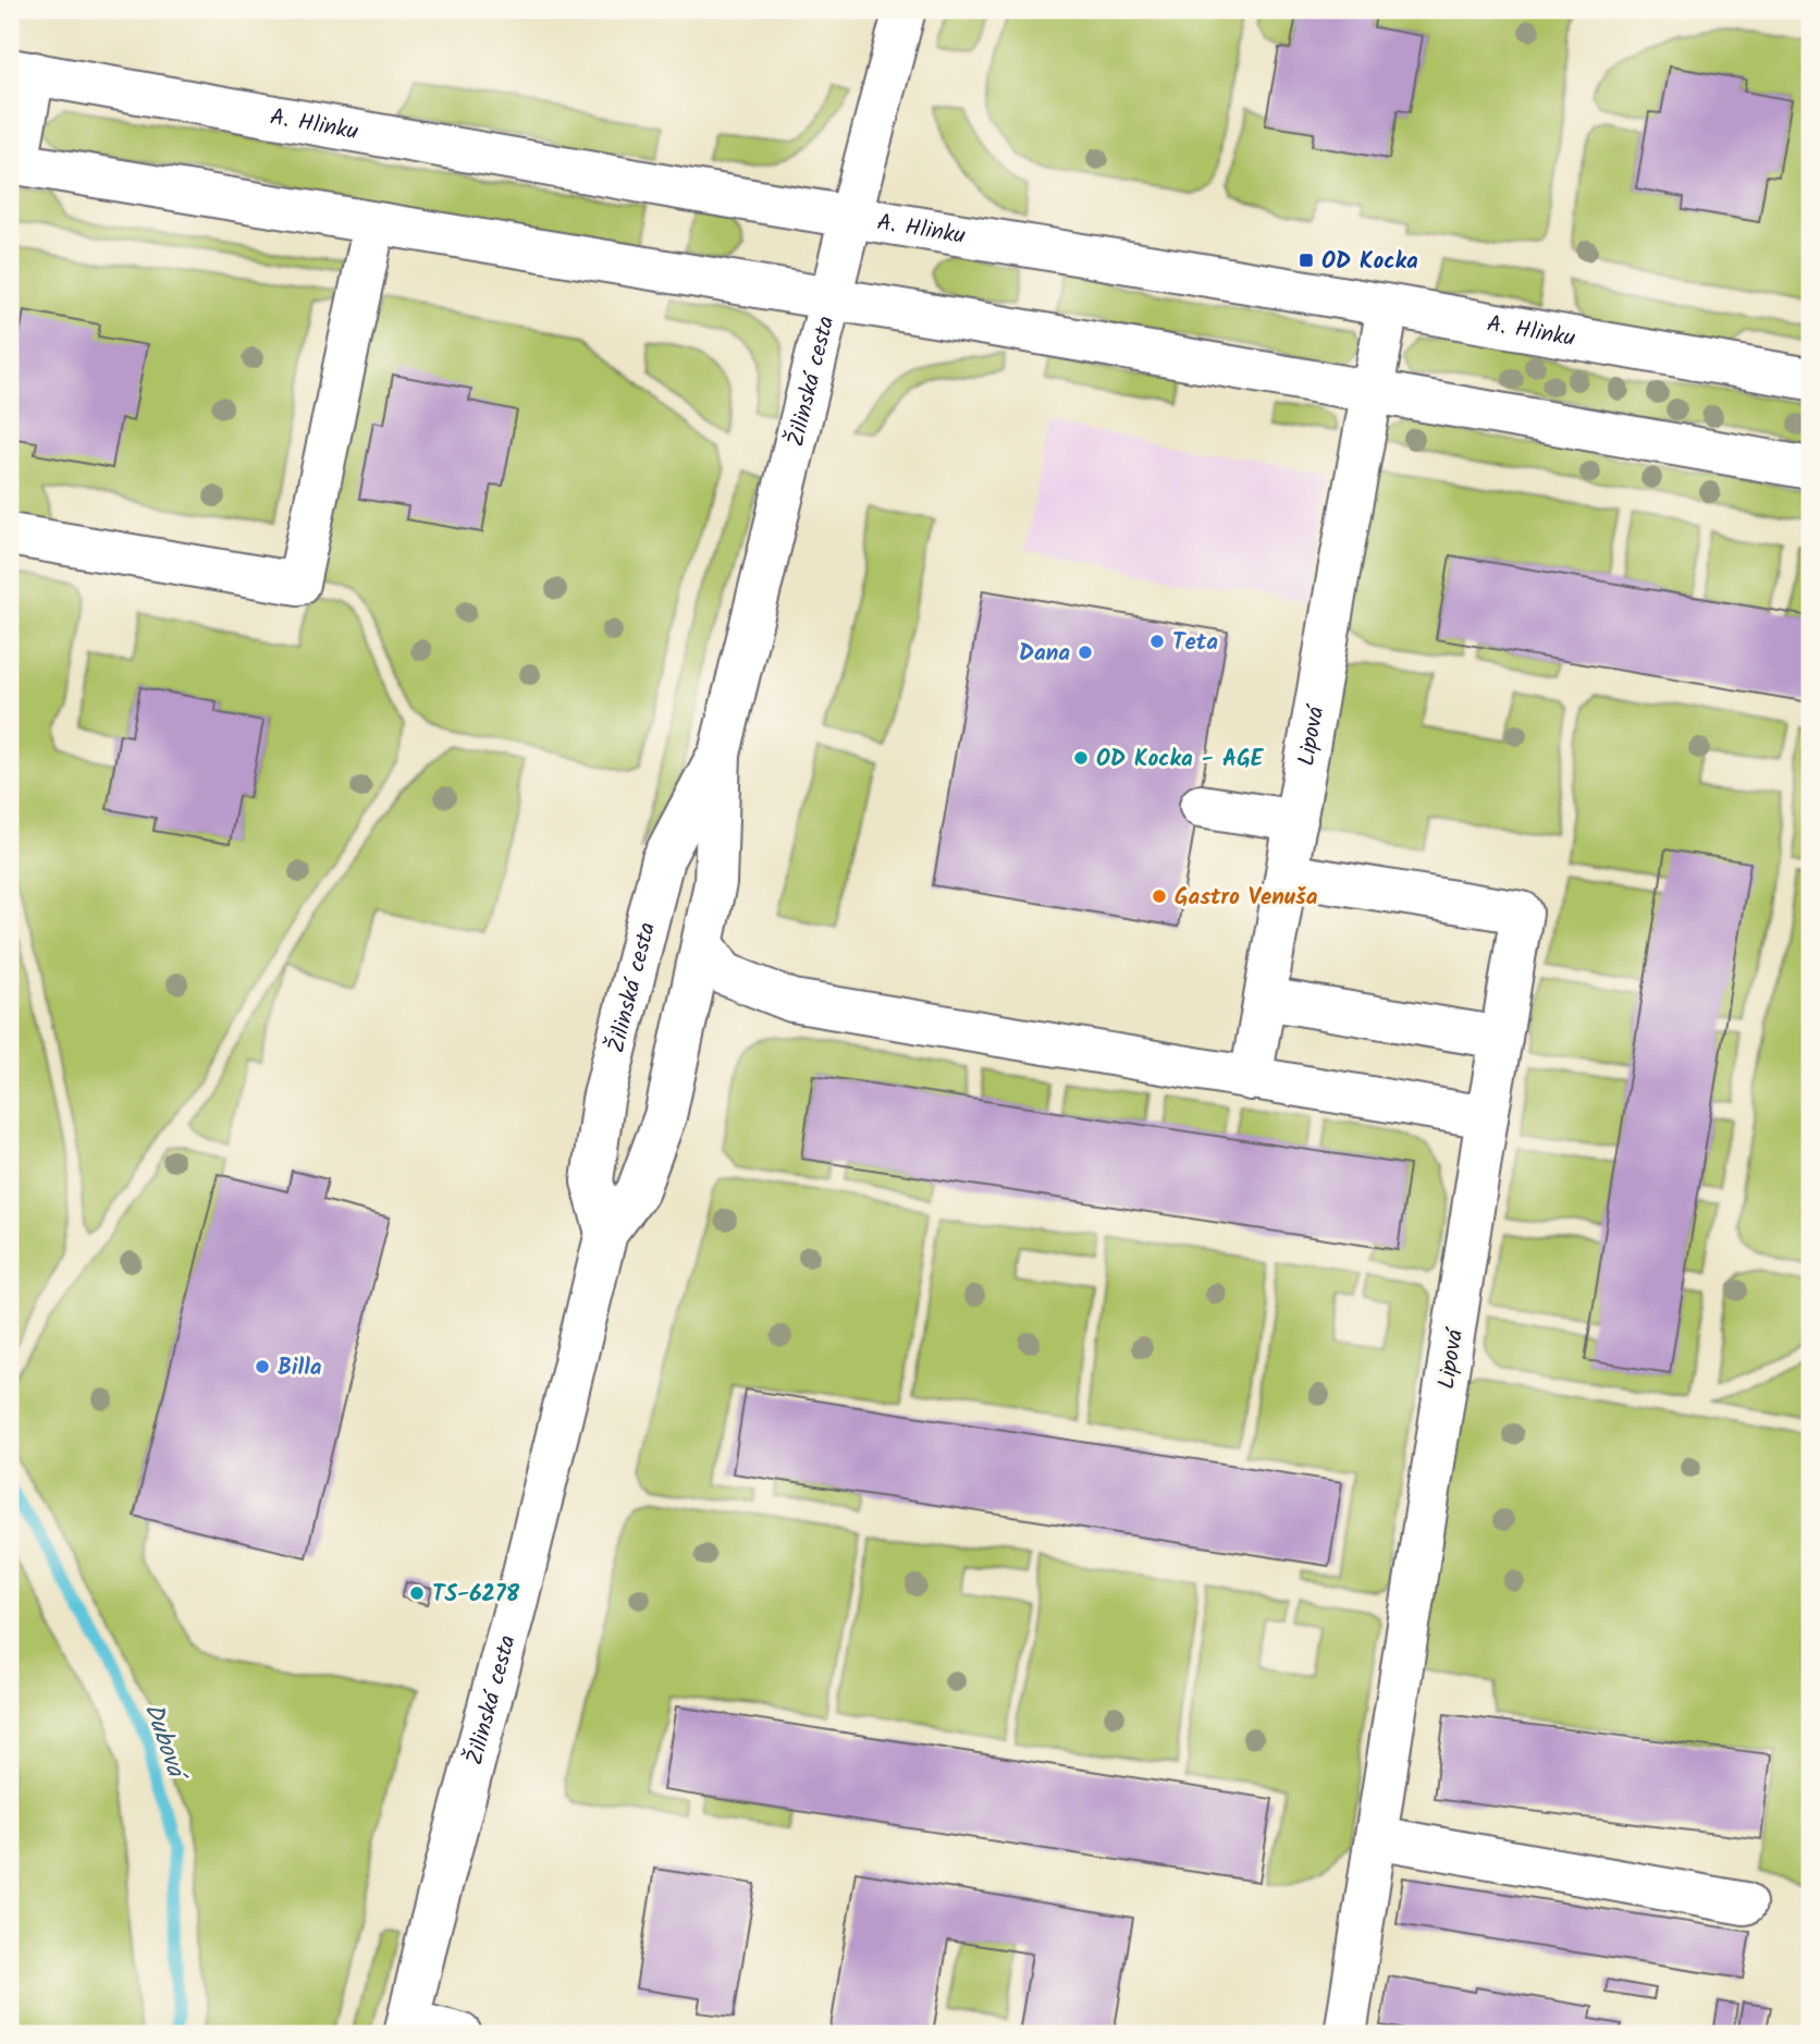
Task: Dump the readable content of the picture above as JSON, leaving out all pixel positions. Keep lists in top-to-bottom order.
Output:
{
  "streets": {
    "street": ["A. Hlinku", "Žilinská cesta", "Lipová"]
  },
  "crossings": [
    ["A. Hlinku", "Žilinská cesta"],
    ["A. Hlinku", "Lipová"]
  ],
  "water": ["Dubová"],
  "places": {
    "transit": ["OD Kocka"],
    "other": [
      "Teta",
      "Dana",
      "OD Kocka - AGE",
      "Gastro Venuša",
      "Billa",
      "TS-6278"
    ]
  }
}
